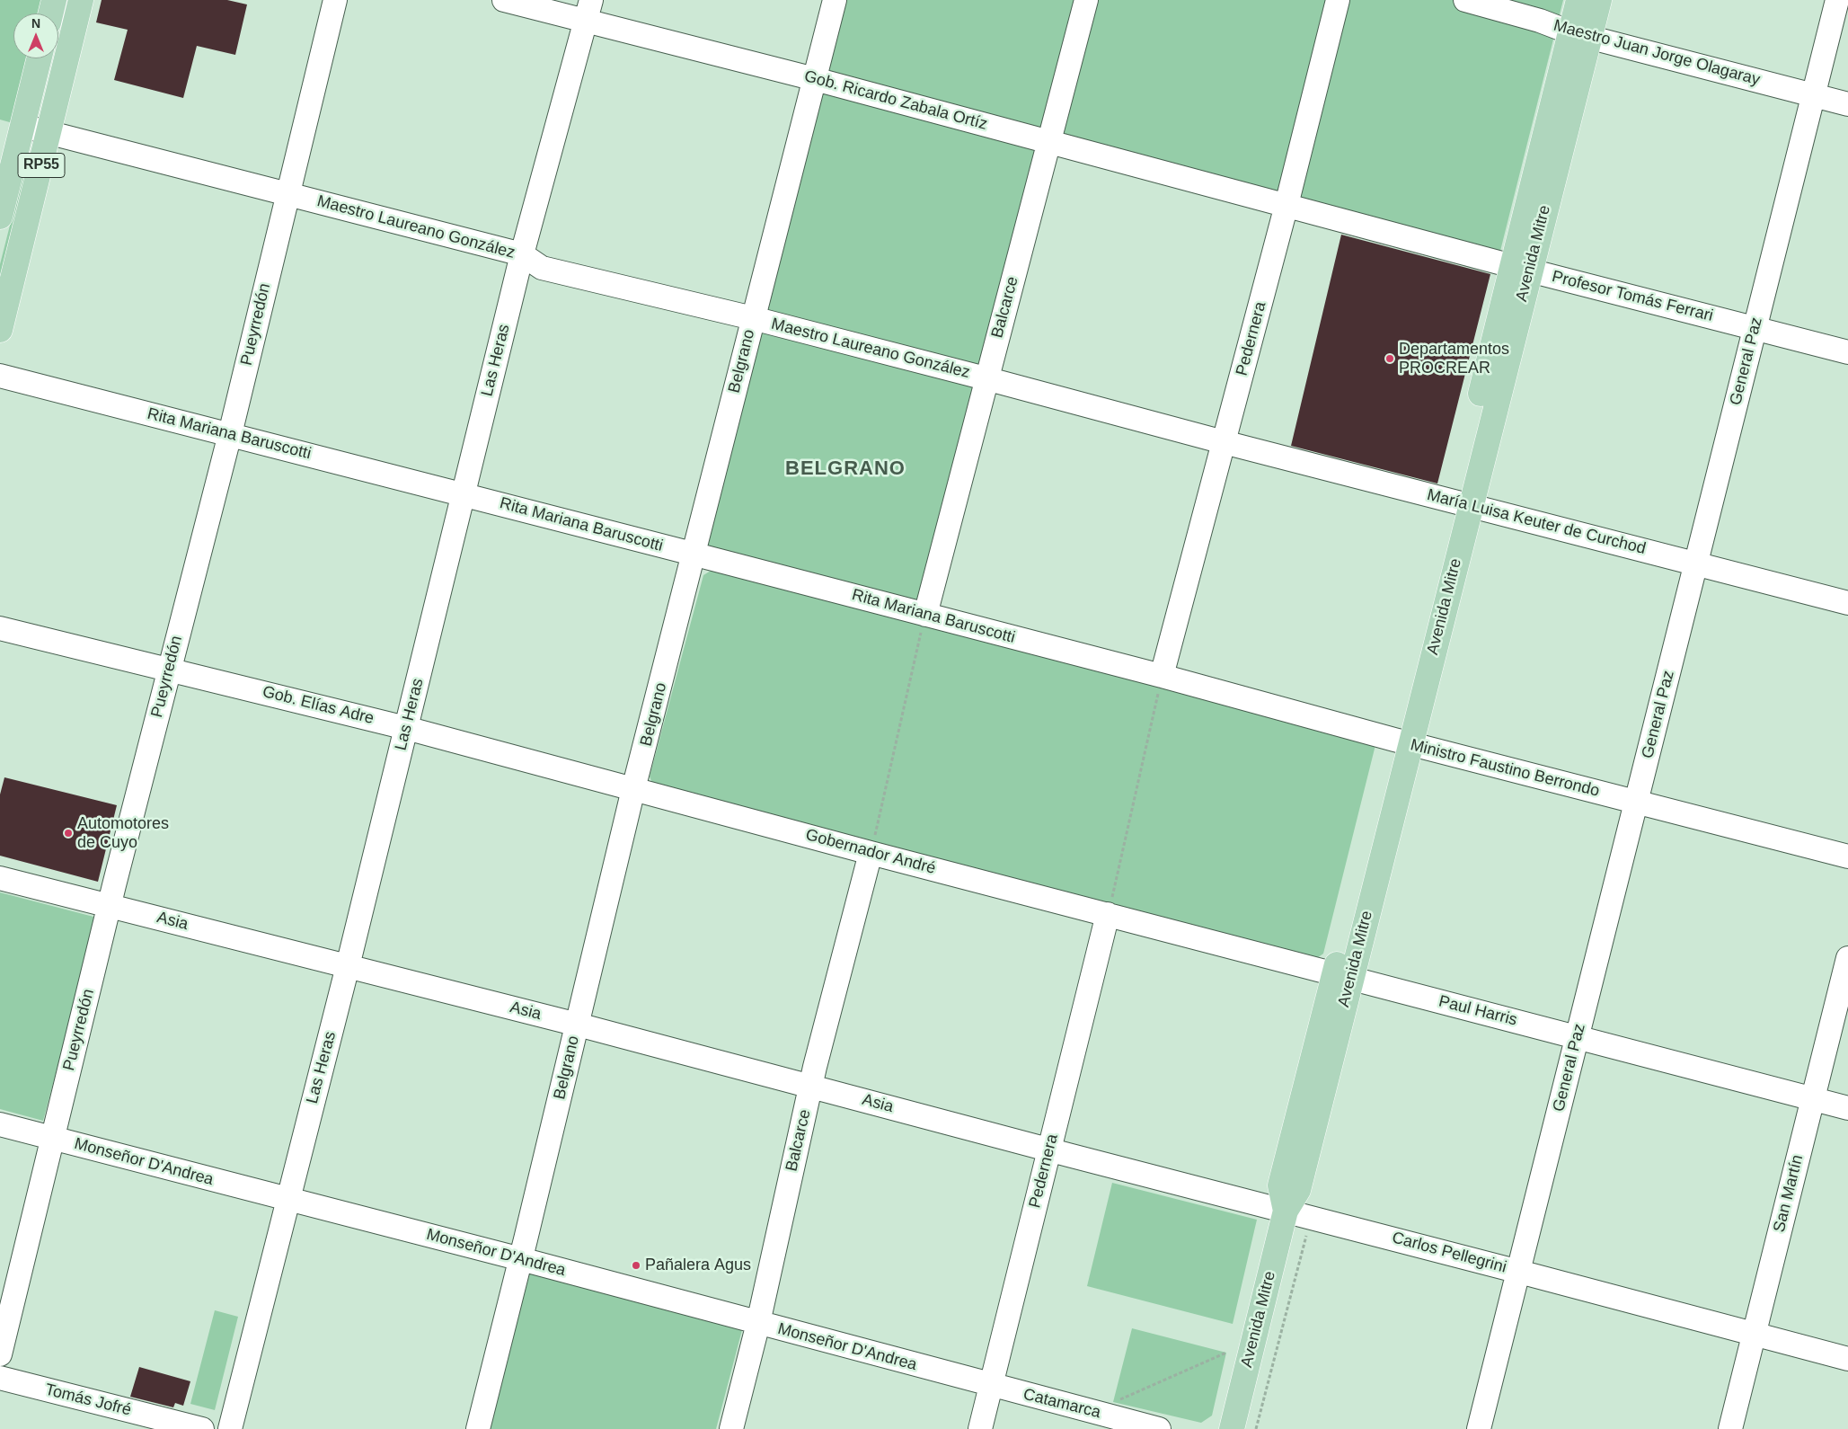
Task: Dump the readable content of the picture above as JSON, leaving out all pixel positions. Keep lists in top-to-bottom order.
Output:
{
  "streets": {
    "main road": ["RP55", "Avenida Mitre"],
    "street": [
      "Maestro Juan Jorge Olagaray",
      "Gob. Ricardo Zabala Ortíz",
      "Maestro Laureano González",
      "Profesor Tomás Ferrari",
      "Balcarce",
      "Pueyrredón",
      "Pedernera",
      "Las Heras",
      "Belgrano",
      "General Paz",
      "Rita Mariana Baruscotti",
      "María Luisa Keuter de Curchod",
      "Gob. Elías Adre",
      "Ministro Faustino Berrondo",
      "Gobernador André",
      "Asia",
      "Paul Harris",
      "Monseñor D'Andrea",
      "San Martín",
      "Carlos Pellegrini",
      "Tomás Jofré",
      "Catamarca"
    ]
  },
  "crossings": [
    ["Maestro Juan Jorge Olagaray", "Avenida Mitre"],
    ["Maestro Juan Jorge Olagaray", "General Paz"],
    ["Gob. Ricardo Zabala Ortíz", "Profesor Tomás Ferrari"],
    ["Gob. Ricardo Zabala Ortíz", "Balcarce"],
    ["Gob. Ricardo Zabala Ortíz", "Pedernera"],
    ["Gob. Ricardo Zabala Ortíz", "Las Heras"],
    ["Gob. Ricardo Zabala Ortíz", "Belgrano"],
    ["RP55", "Maestro Laureano González"],
    ["Maestro Laureano González", "Balcarce"],
    ["Maestro Laureano González", "Pueyrredón"],
    ["Maestro Laureano González", "Pedernera"],
    ["Maestro Laureano González", "Las Heras"],
    ["Maestro Laureano González", "Belgrano"],
    ["Maestro Laureano González", "María Luisa Keuter de Curchod"],
    ["Avenida Mitre", "Profesor Tomás Ferrari"],
    ["Avenida Mitre", "María Luisa Keuter de Curchod"],
    ["Avenida Mitre", "Ministro Faustino Berrondo"],
    ["Avenida Mitre", "Paul Harris"],
    ["Avenida Mitre", "Carlos Pellegrini"],
    ["Profesor Tomás Ferrari", "Pedernera"],
    ["Profesor Tomás Ferrari", "General Paz"],
    ["Balcarce", "Rita Mariana Baruscotti"],
    ["Balcarce", "Gobernador André"],
    ["Balcarce", "Asia"],
    ["Balcarce", "Monseñor D'Andrea"],
    ["Pueyrredón", "Rita Mariana Baruscotti"],
    ["Pueyrredón", "Gob. Elías Adre"],
    ["Pueyrredón", "Asia"],
    ["Pueyrredón", "Monseñor D'Andrea"],
    ["Pedernera", "Rita Mariana Baruscotti"],
    ["Pedernera", "María Luisa Keuter de Curchod"],
    ["Pedernera", "Ministro Faustino Berrondo"],
    ["Pedernera", "Gobernador André"],
    ["Pedernera", "Asia"],
    ["Pedernera", "Paul Harris"],
    ["Pedernera", "Monseñor D'Andrea"],
    ["Pedernera", "Carlos Pellegrini"],
    ["Pedernera", "Catamarca"],
    ["Las Heras", "Rita Mariana Baruscotti"],
    ["Las Heras", "Gob. Elías Adre"],
    ["Las Heras", "Asia"],
    ["Las Heras", "Monseñor D'Andrea"],
    ["Belgrano", "Rita Mariana Baruscotti"],
    ["Belgrano", "Gob. Elías Adre"],
    ["Belgrano", "Gobernador André"],
    ["Belgrano", "Asia"],
    ["Belgrano", "Monseñor D'Andrea"],
    ["General Paz", "María Luisa Keuter de Curchod"],
    ["General Paz", "Ministro Faustino Berrondo"],
    ["General Paz", "Paul Harris"],
    ["General Paz", "Carlos Pellegrini"],
    ["Rita Mariana Baruscotti", "Ministro Faustino Berrondo"],
    ["Gob. Elías Adre", "Gobernador André"],
    ["Gobernador André", "Paul Harris"],
    ["Asia", "Carlos Pellegrini"],
    ["Paul Harris", "San Martín"],
    ["Monseñor D'Andrea", "Catamarca"],
    ["San Martín", "Carlos Pellegrini"]
  ],
  "districts": ["BELGRANO"],
  "places": ["Departamentos PROCREAR", "Automotores de Cuyo", "Pañalera Agus"],
  "north": "top"
}
